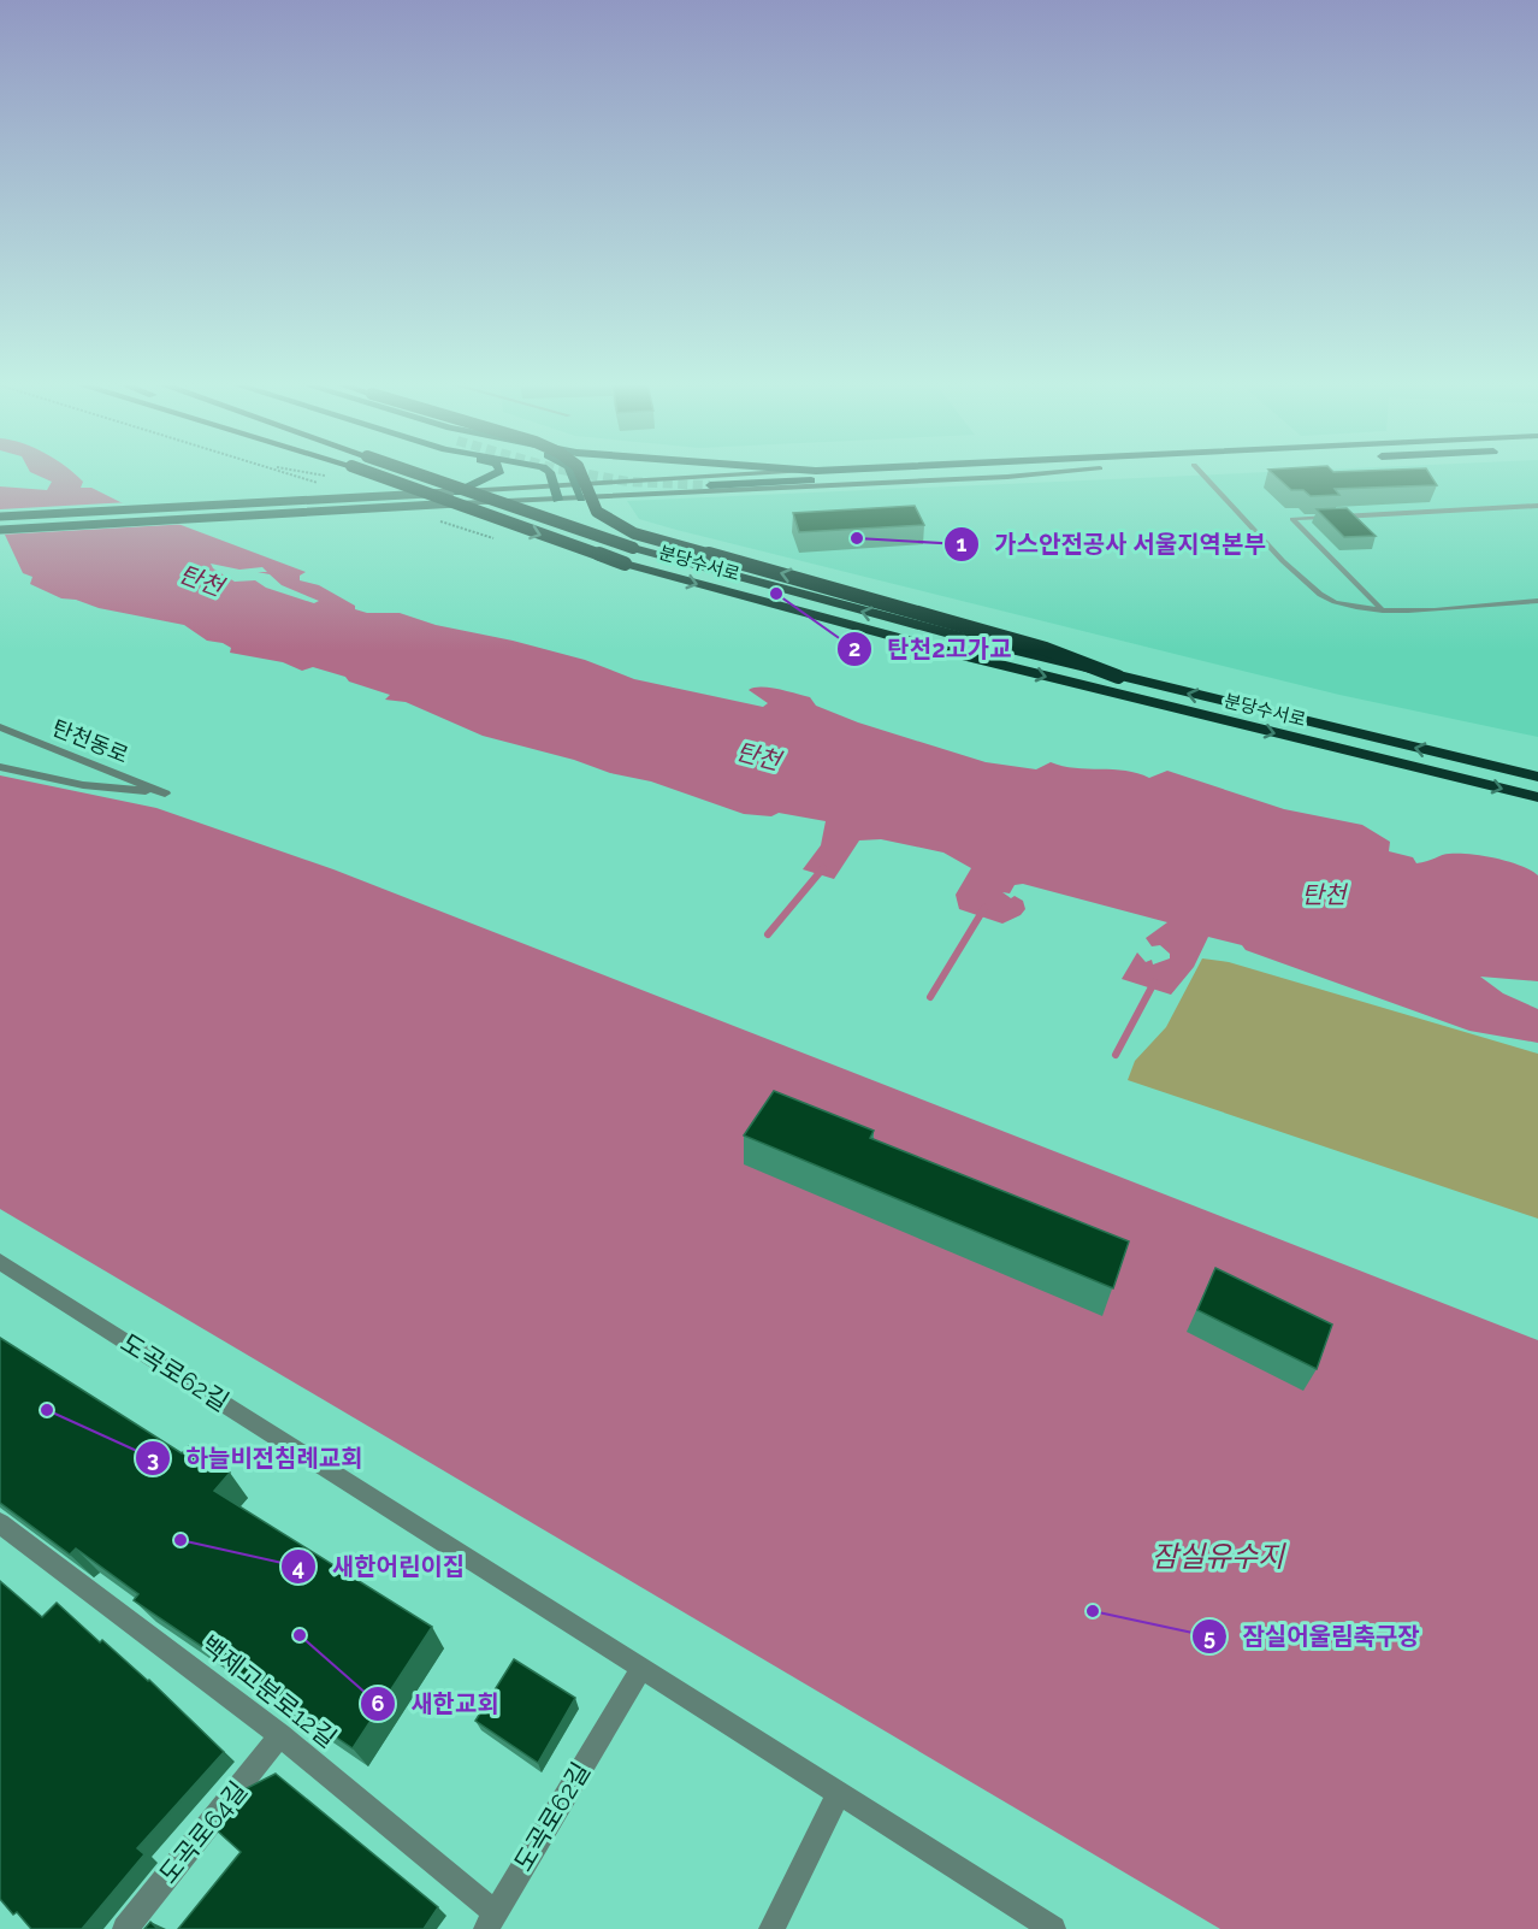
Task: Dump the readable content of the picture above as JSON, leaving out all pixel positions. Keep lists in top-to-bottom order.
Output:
{
  "streets": {
    "highway": ["분당수서로"],
    "street": [
      "탄천동로",
      "도곡로62길",
      "백제고분로12길",
      "도곡로64길"
    ]
  },
  "crossings": [
    ["도곡로62길", "백제고분로12길"],
    ["백제고분로12길", "도곡로64길"]
  ],
  "water": ["탄천", "잠실유수지"],
  "places": [
    "가스안전공사 서울지역본부",
    "탄천2고가교",
    "하늘비전침례교회",
    "새한어린이집",
    "잠실어울림축구장",
    "새한교회"
  ]
}
